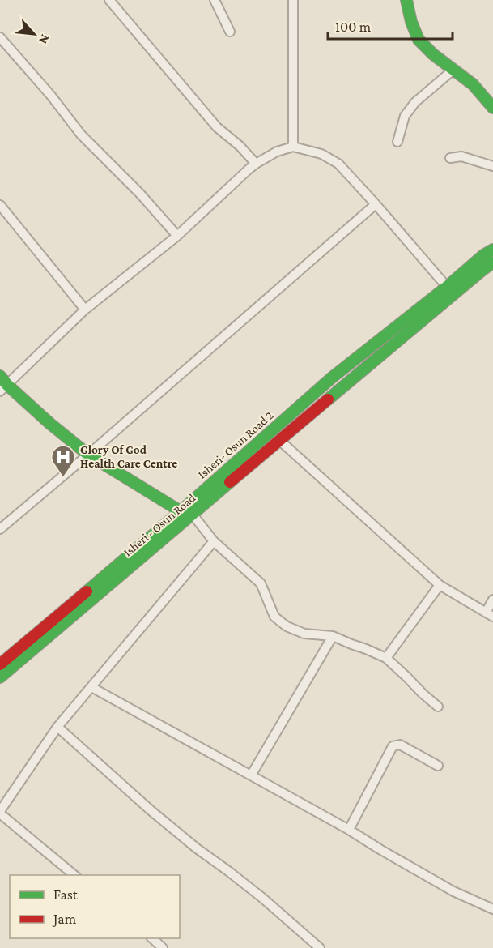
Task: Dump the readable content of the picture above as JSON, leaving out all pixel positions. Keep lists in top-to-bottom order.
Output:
{
  "streets": {
    "main road": ["Isheri- Osun Road 2", "Isheri - Osun Road"]
  },
  "crossings": [
    ["Isheri- Osun Road 2", "Isheri - Osun Road"]
  ],
  "places": {
    "hospital": ["Glory Of God Health Care Centre"]
  },
  "legend": ["Fast", "Jam"],
  "scale_bar": "100 m",
  "north": "bottom right"
}
